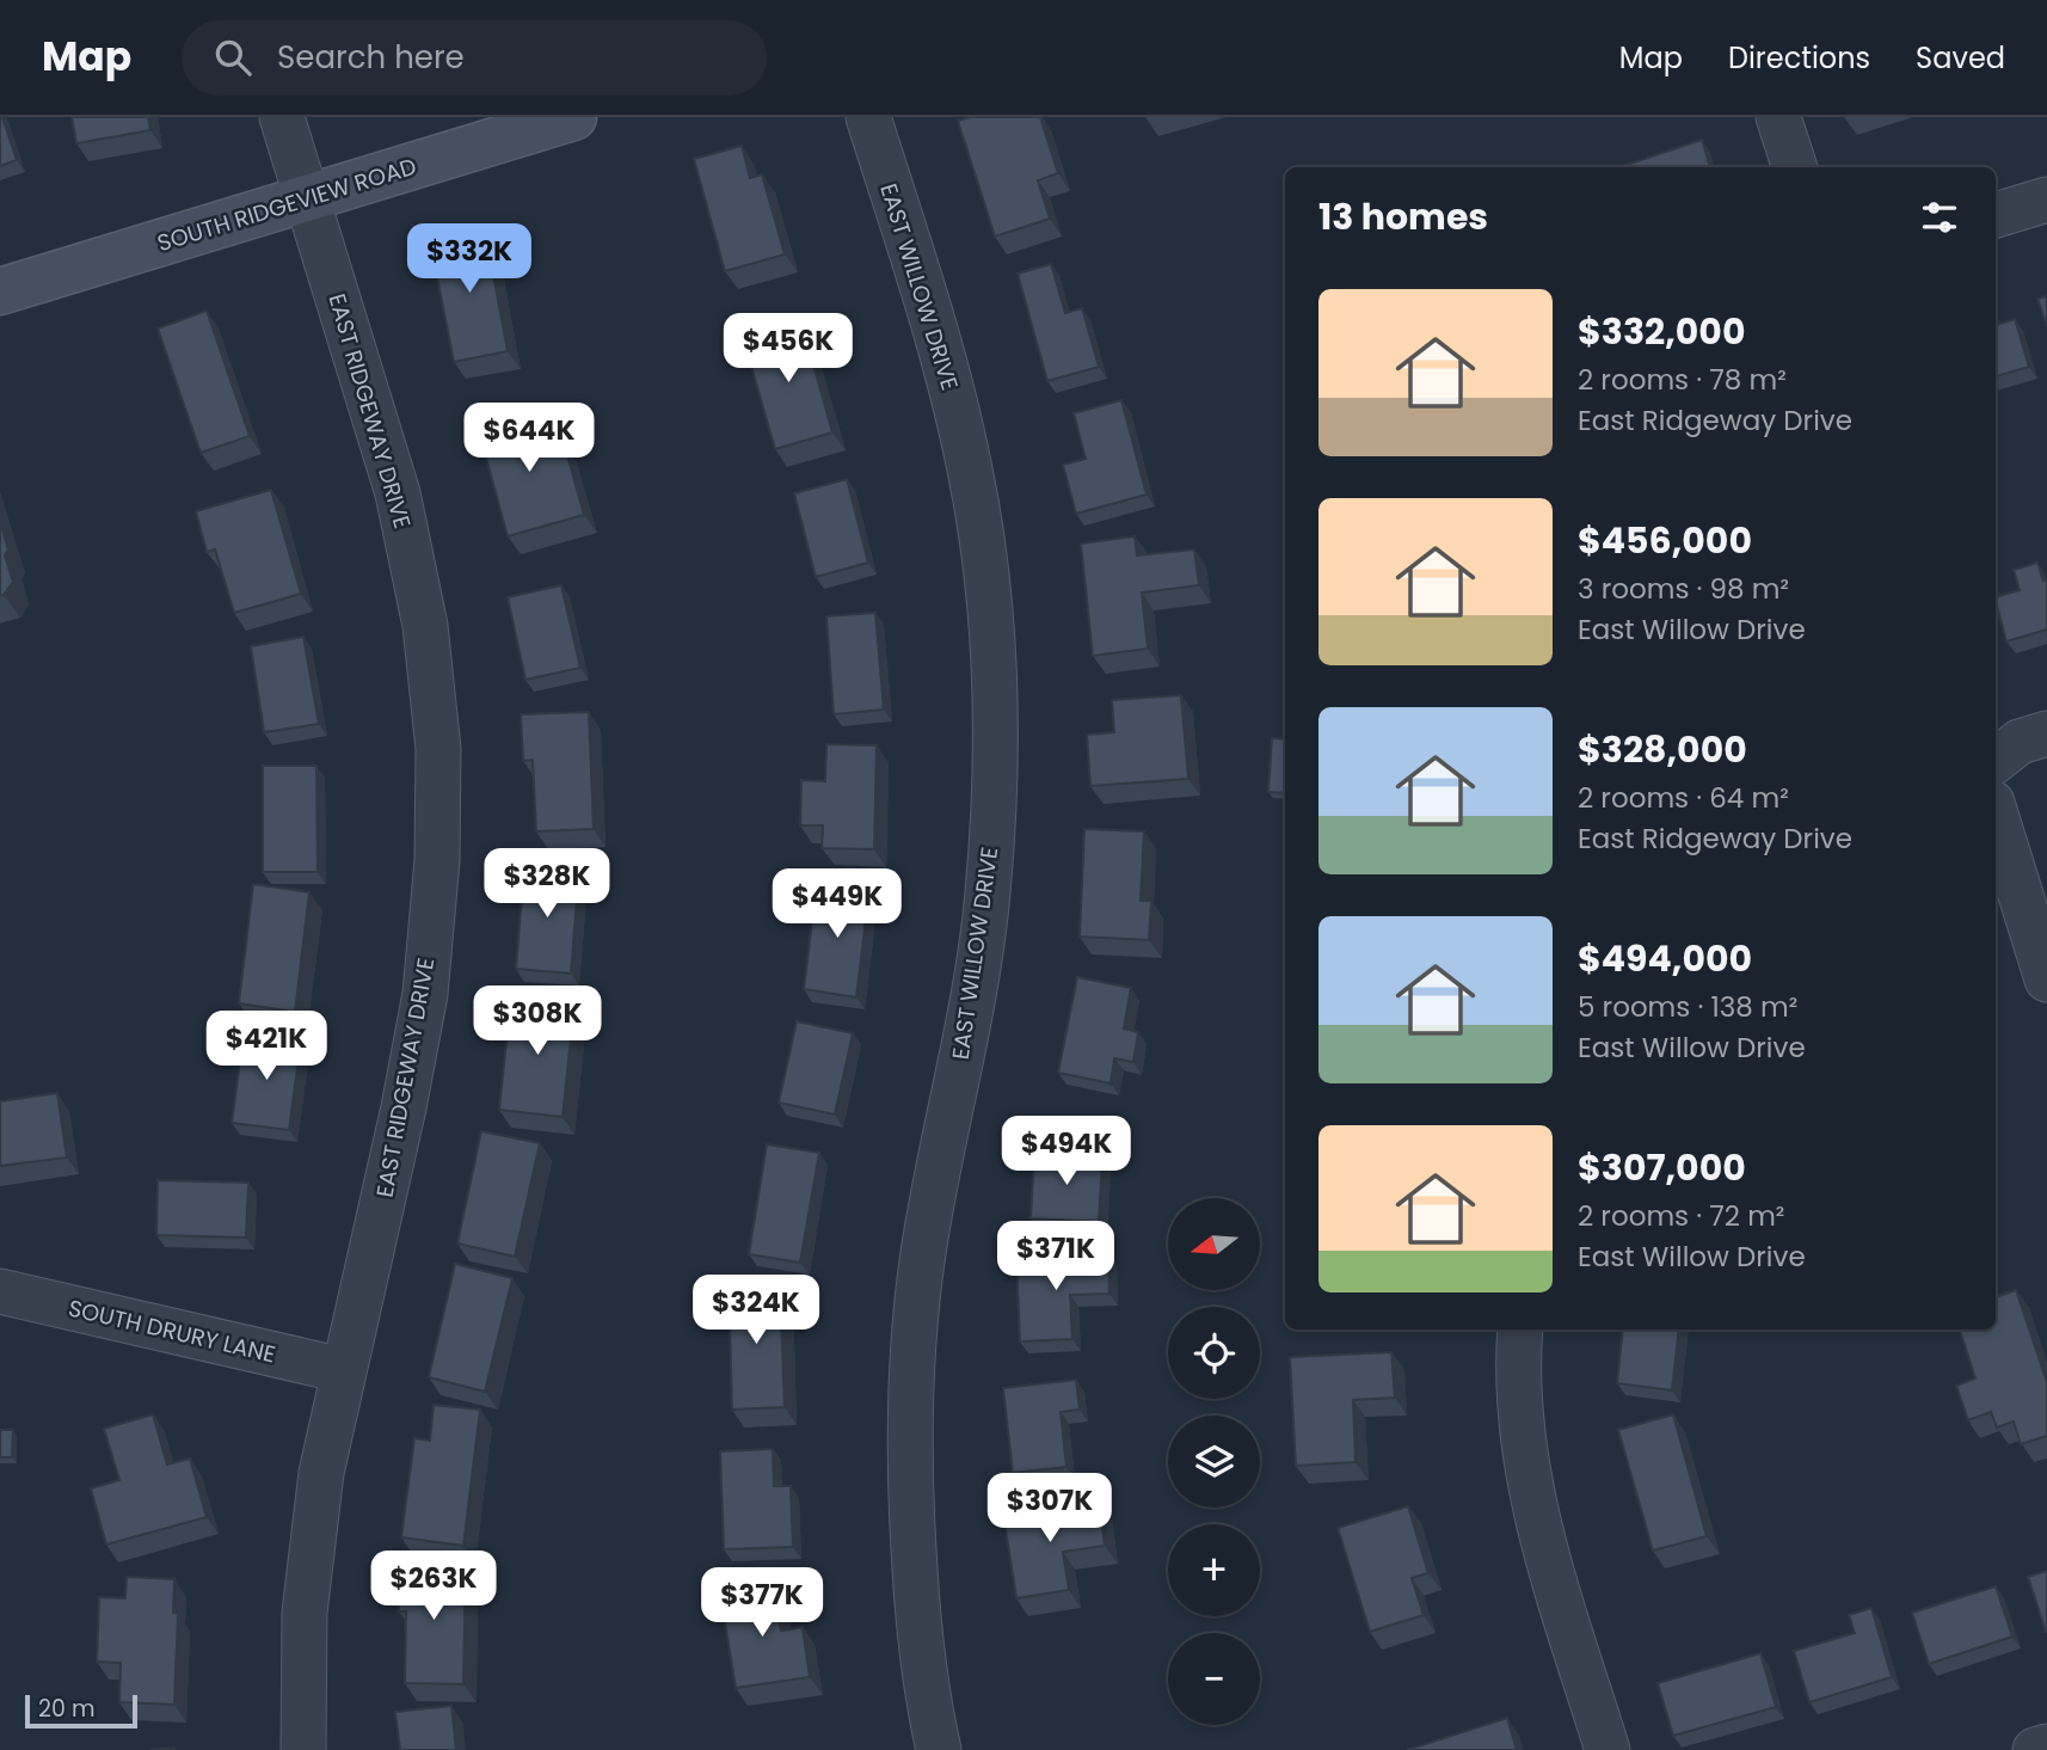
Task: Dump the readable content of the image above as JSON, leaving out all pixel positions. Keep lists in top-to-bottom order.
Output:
{
  "streets": {
    "main road": ["SOUTH RIDGEVIEW ROAD"],
    "street": ["EAST WILLOW DRIVE", "EAST RIDGEWAY DRIVE", "SOUTH DRURY LANE"]
  },
  "crossings": [
    ["SOUTH RIDGEVIEW ROAD", "EAST RIDGEWAY DRIVE"],
    ["EAST RIDGEWAY DRIVE", "SOUTH DRURY LANE"]
  ],
  "scale_bar": "20 m",
  "north": "left",
  "page": {
    "header": "Map",
    "search": "Search here",
    "nav": ["Map", "Directions", "Saved"],
    "heading": "13 homes",
    "price": [
      "$332K",
      "$456K",
      "$644K",
      "$328K",
      "$449K",
      "$308K",
      "$421K",
      "$494K",
      "$371K",
      "$324K",
      "$307K",
      "$263K",
      "$377K"
    ],
    "list": [
      {
        "name": "$332,000",
        "note": "2 rooms · 78 m² · East Ridgeway Drive"
      },
      {
        "name": "$456,000",
        "note": "3 rooms · 98 m² · East Willow Drive"
      },
      {
        "name": "$328,000",
        "note": "2 rooms · 64 m² · East Ridgeway Drive"
      },
      {
        "name": "$494,000",
        "note": "5 rooms · 138 m² · East Willow Drive"
      },
      {
        "name": "$307,000",
        "note": "2 rooms · 72 m² · East Willow Drive"
      }
    ],
    "map_buttons": ["+", "−"],
    "scale": "20 m"
  }
}
